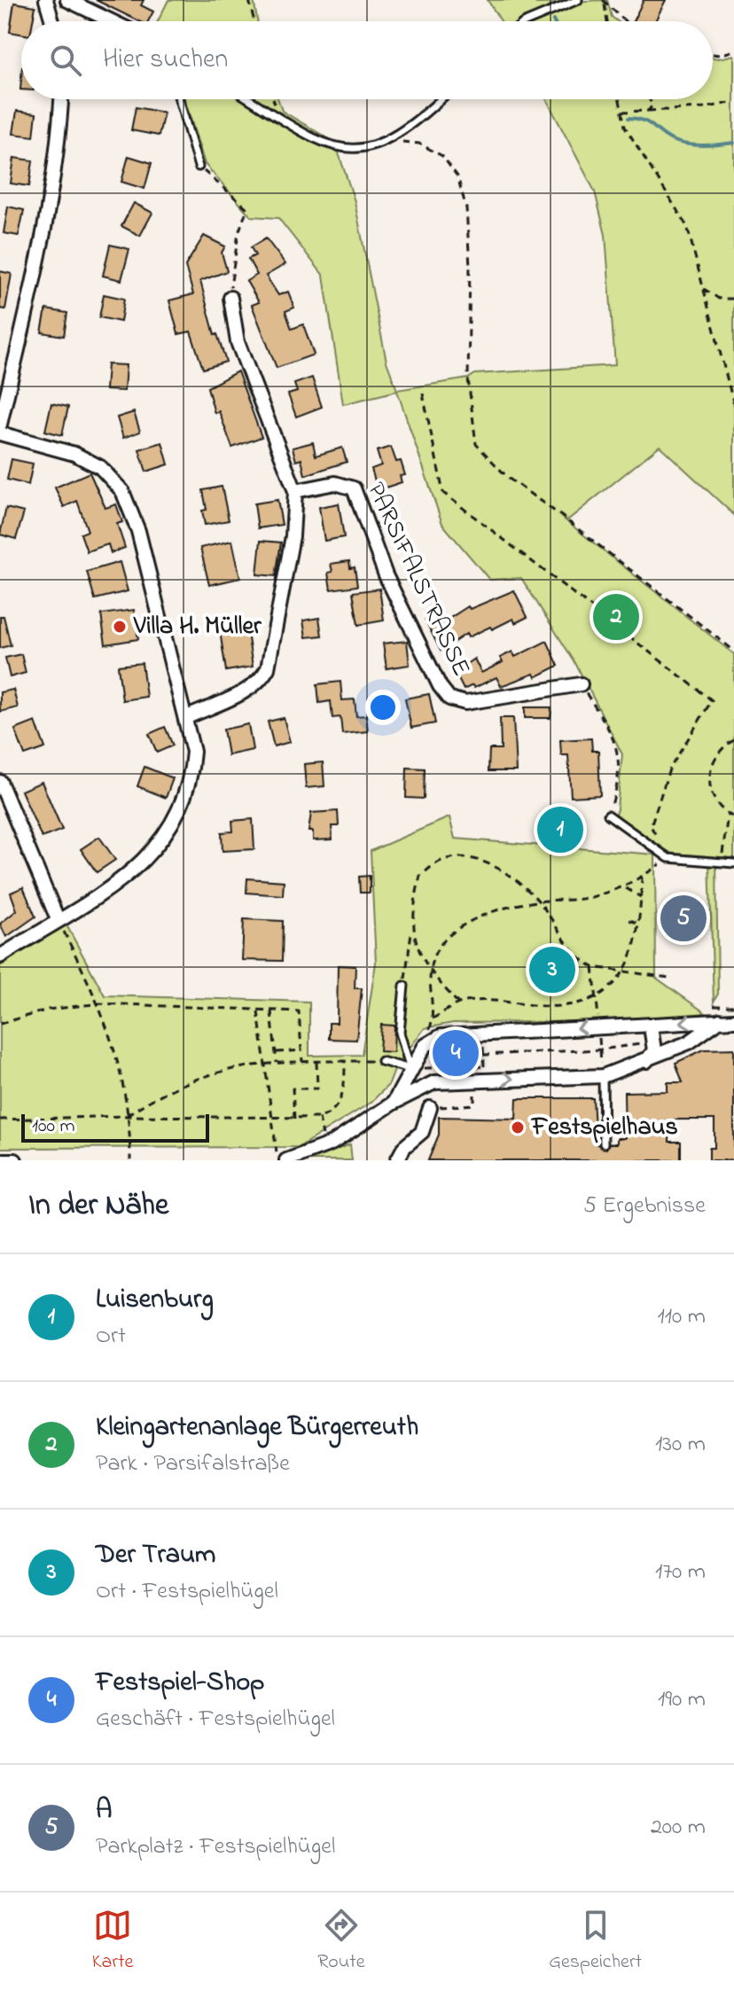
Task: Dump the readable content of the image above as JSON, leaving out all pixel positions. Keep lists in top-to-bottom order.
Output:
{
  "streets": {
    "street": ["PARSIFALSTRASSE"]
  },
  "places": ["Villa H. Müller", "Festspielhaus"],
  "scale_bar": "100 m",
  "page": {
    "search": "Hier suchen",
    "pins": [
      "2",
      "1",
      "5",
      "3",
      "4"
    ],
    "scale": "100 m",
    "heading": ["In der Nähe", "5 Ergebnisse"],
    "list": [
      {
        "mark": "1",
        "name": "Luisenburg",
        "note": "Ort",
        "value": "110 m"
      },
      {
        "mark": "2",
        "name": "Kleingartenanlage Bürgerreuth",
        "note": "Park · Parsifalstraße",
        "value": "130 m"
      },
      {
        "mark": "3",
        "name": "Der Traum",
        "note": "Ort · Festspielhügel",
        "value": "170 m"
      },
      {
        "mark": "4",
        "name": "Festspiel-Shop",
        "note": "Geschäft · Festspielhügel",
        "value": "190 m"
      },
      {
        "mark": "5",
        "name": "A",
        "note": "Parkplatz · Festspielhügel",
        "value": "200 m"
      }
    ],
    "nav": ["Karte", "Route", "Gespeichert"]
  }
}
